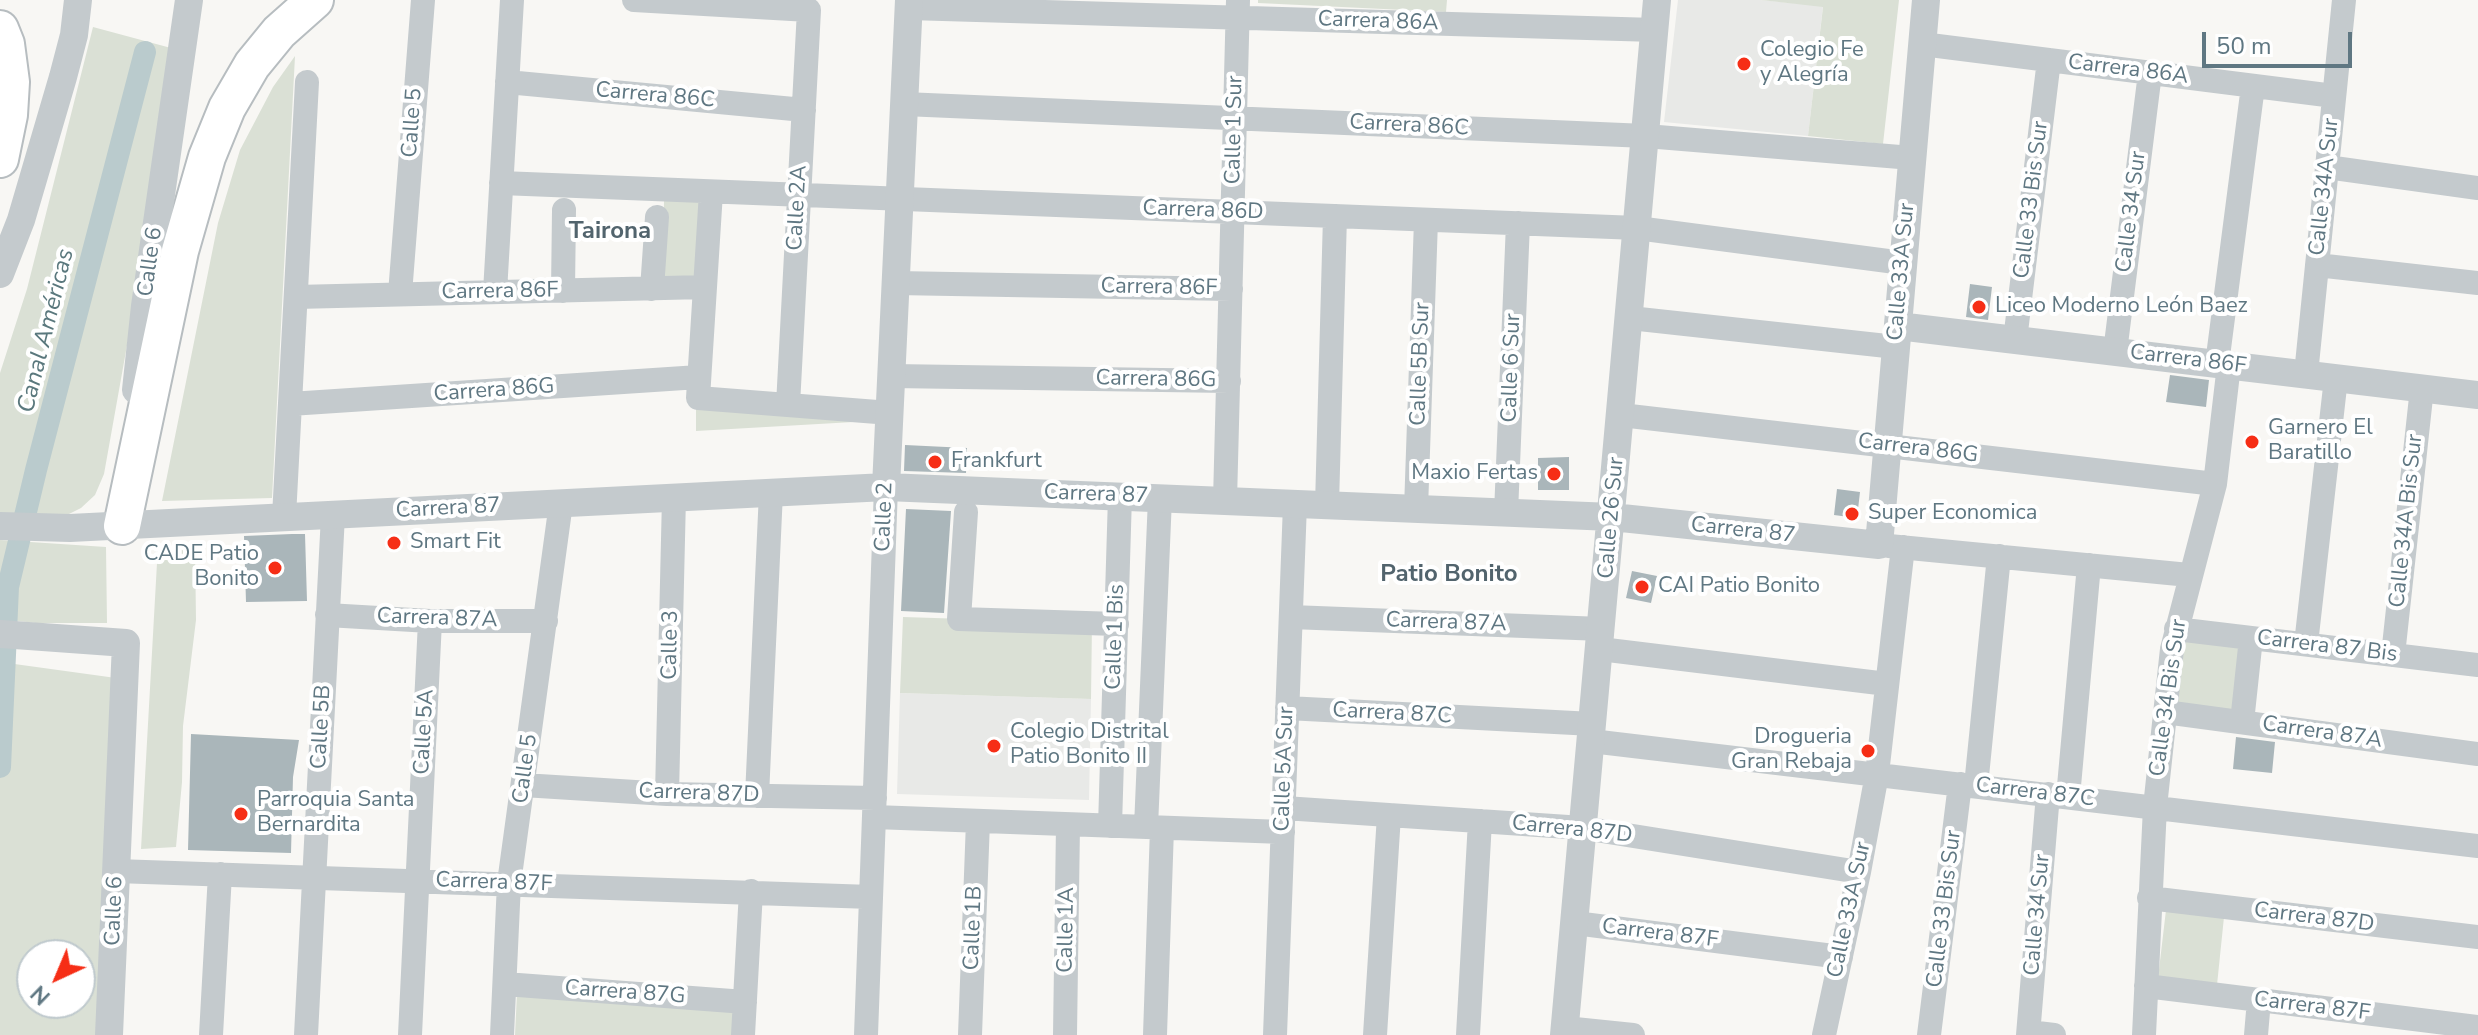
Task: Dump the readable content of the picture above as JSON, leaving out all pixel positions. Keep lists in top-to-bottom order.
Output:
{
  "streets": {
    "street": [
      "Carrera 86A",
      "Carrera 86C",
      "Calle 5",
      "Calle 1 Sur",
      "Calle 34A Sur",
      "Calle 33 Bis Sur",
      "Calle 2A",
      "Carrera 86D",
      "Calle 34 Sur",
      "Calle 6",
      "Calle 33A Sur",
      "Carrera 86F",
      "Calle 5B Sur",
      "Calle 6 Sur",
      "Carrera 86G",
      "Carrera 87",
      "Calle 2",
      "Calle 26 Sur",
      "Calle 34A Bis Sur",
      "Carrera 87A",
      "Calle 1 Bis",
      "Calle 3",
      "Carrera 87 Bis",
      "Calle 34 Bis Sur",
      "Carrera 87C",
      "Calle 5B",
      "Calle 5A",
      "Calle 5A Sur",
      "Carrera 87D",
      "Carrera 87F",
      "Calle 1B",
      "Calle 1A",
      "Carrera 87G"
    ]
  },
  "crossings": [
    ["Carrera 86A", "Calle 1 Sur"],
    ["Carrera 86A", "Calle 34A Sur"],
    ["Carrera 86A", "Calle 33 Bis Sur"],
    ["Carrera 86A", "Calle 34 Sur"],
    ["Carrera 86A", "Calle 33A Sur"],
    ["Carrera 86A", "Calle 2"],
    ["Carrera 86A", "Calle 26 Sur"],
    ["Carrera 86A", "Calle 34 Bis Sur"],
    ["Carrera 86C", "Calle 1 Sur"],
    ["Carrera 86C", "Calle 2A"],
    ["Carrera 86C", "Calle 33A Sur"],
    ["Carrera 86C", "Calle 2"],
    ["Carrera 86C", "Calle 26 Sur"],
    ["Calle 5", "Carrera 86F"],
    ["Calle 5", "Carrera 87"],
    ["Calle 5", "Carrera 87A"],
    ["Calle 5", "Carrera 87D"],
    ["Calle 5", "Carrera 87F"],
    ["Calle 5", "Carrera 87G"],
    ["Calle 1 Sur", "Carrera 86D"],
    ["Calle 1 Sur", "Carrera 86F"],
    ["Calle 1 Sur", "Carrera 86G"],
    ["Calle 1 Sur", "Carrera 87"],
    ["Calle 34A Sur", "Carrera 86F"],
    ["Calle 33 Bis Sur", "Carrera 86F"],
    ["Calle 33 Bis Sur", "Carrera 87"],
    ["Calle 33 Bis Sur", "Carrera 87C"],
    ["Calle 2A", "Carrera 86D"],
    ["Calle 2A", "Carrera 86G"],
    ["Carrera 86D", "Calle 33A Sur"],
    ["Carrera 86D", "Calle 5B Sur"],
    ["Carrera 86D", "Calle 6 Sur"],
    ["Carrera 86D", "Calle 2"],
    ["Carrera 86D", "Calle 26 Sur"],
    ["Calle 34 Sur", "Carrera 86F"],
    ["Calle 34 Sur", "Carrera 87"],
    ["Calle 34 Sur", "Carrera 87C"],
    ["Calle 6", "Carrera 87"],
    ["Calle 6", "Carrera 87F"],
    ["Calle 33A Sur", "Carrera 86F"],
    ["Calle 33A Sur", "Carrera 86G"],
    ["Calle 33A Sur", "Carrera 87"],
    ["Calle 33A Sur", "Carrera 87A"],
    ["Calle 33A Sur", "Carrera 87C"],
    ["Calle 33A Sur", "Carrera 87D"],
    ["Calle 33A Sur", "Carrera 87F"],
    ["Carrera 86F", "Calle 2"],
    ["Carrera 86F", "Calle 26 Sur"],
    ["Carrera 86F", "Calle 34A Bis Sur"],
    ["Carrera 86F", "Calle 34 Bis Sur"],
    ["Calle 5B Sur", "Carrera 87"],
    ["Calle 6 Sur", "Carrera 87"],
    ["Carrera 86G", "Calle 2"],
    ["Carrera 86G", "Calle 26 Sur"],
    ["Carrera 86G", "Calle 34 Bis Sur"],
    ["Carrera 87", "Calle 2"],
    ["Carrera 87", "Calle 26 Sur"],
    ["Carrera 87", "Calle 1 Bis"],
    ["Carrera 87", "Calle 3"],
    ["Carrera 87", "Calle 34 Bis Sur"],
    ["Carrera 87", "Calle 5B"],
    ["Carrera 87", "Calle 5A Sur"],
    ["Calle 2", "Carrera 87D"],
    ["Calle 2", "Carrera 87F"],
    ["Calle 26 Sur", "Carrera 87A"],
    ["Calle 26 Sur", "Carrera 87C"],
    ["Calle 26 Sur", "Carrera 87D"],
    ["Calle 26 Sur", "Carrera 87F"],
    ["Calle 34A Bis Sur", "Carrera 87 Bis"],
    ["Carrera 87A", "Calle 34 Bis Sur"],
    ["Carrera 87A", "Calle 5B"],
    ["Carrera 87A", "Calle 5A"],
    ["Carrera 87A", "Calle 5A Sur"],
    ["Calle 1 Bis", "Carrera 87D"],
    ["Calle 3", "Carrera 87D"],
    ["Carrera 87 Bis", "Calle 34 Bis Sur"],
    ["Calle 34 Bis Sur", "Carrera 87C"],
    ["Calle 34 Bis Sur", "Carrera 87D"],
    ["Calle 34 Bis Sur", "Carrera 87F"],
    ["Carrera 87C", "Calle 5A Sur"],
    ["Calle 5B", "Carrera 87F"],
    ["Calle 5A", "Carrera 87F"],
    ["Calle 5A Sur", "Carrera 87D"],
    ["Carrera 87D", "Calle 1B"],
    ["Carrera 87D", "Calle 1A"]
  ],
  "districts": ["Tairona", "Patio Bonito"],
  "water": ["Canal Américas"],
  "places": [
    "Colegio Fe y Alegría",
    "Liceo Moderno León Baez",
    "Garnero El Baratillo",
    "Frankfurt",
    "Maxio Fertas",
    "Super Economica",
    "Smart Fit",
    "CADE Patio Bonito",
    "CAI Patio Bonito",
    "Colegio Distrital Patio Bonito II",
    "Drogueria Gran Rebaja",
    "Parroquia Santa Bernardita"
  ],
  "scale_bar": "50 m",
  "north": "bottom left"
}
